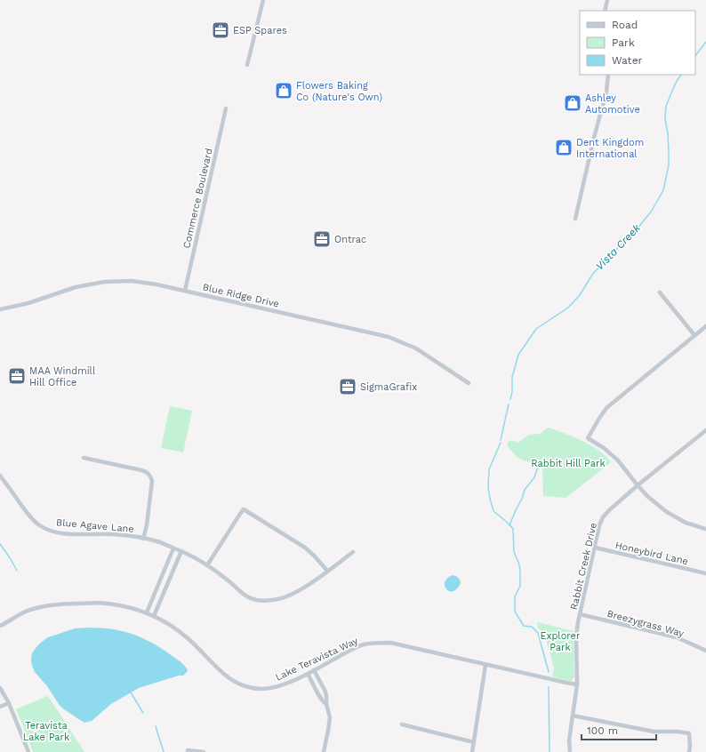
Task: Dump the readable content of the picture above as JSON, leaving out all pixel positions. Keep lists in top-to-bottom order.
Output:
{
  "streets": {
    "street": [
      "Commerce Boulevard",
      "Blue Ridge Drive",
      "Blue Agave Lane",
      "Honeybird Lane",
      "Rabbit Creek Drive",
      "Breezygrass Way",
      "Lake Teravista Way"
    ]
  },
  "crossings": [
    ["Commerce Boulevard", "Blue Ridge Drive"],
    ["Honeybird Lane", "Rabbit Creek Drive"],
    ["Rabbit Creek Drive", "Breezygrass Way"],
    ["Rabbit Creek Drive", "Lake Teravista Way"]
  ],
  "water": ["Vista Creek"],
  "parks": ["Rabbit Hill Park", "Explorer Park", "Teravista Lake Park"],
  "places": {
    "office": [
      "ESP Spares",
      "Ontrac",
      "MAA Windmill Hill Office",
      "SigmaGrafix"
    ],
    "shop": ["Flowers Baking Co (Nature's Own)", "Ashley Automotive", "Dent Kingdom International"]
  },
  "legend": ["Road", "Park", "Water"],
  "scale_bar": "100 m"
}
